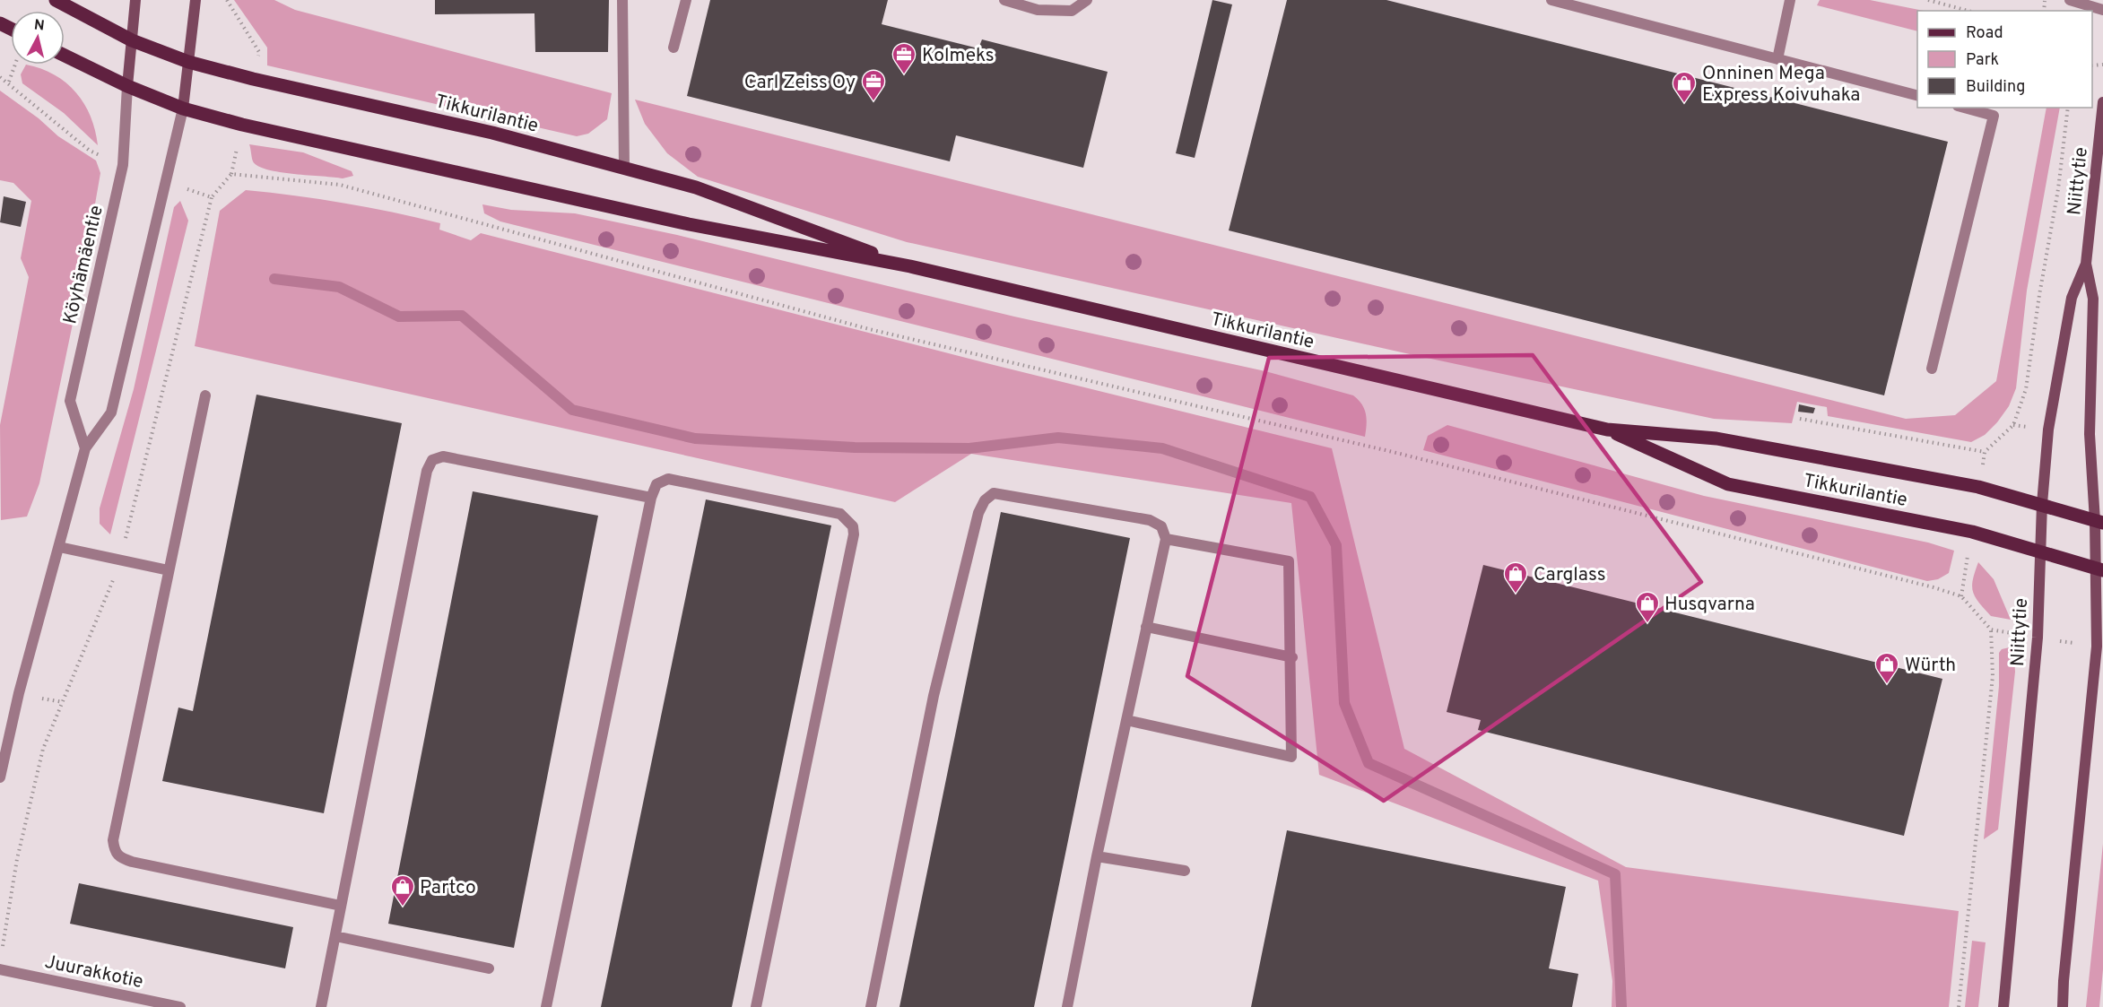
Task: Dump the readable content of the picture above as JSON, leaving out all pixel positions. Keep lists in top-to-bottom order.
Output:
{
  "streets": {
    "main road": ["Tikkurilantie", "Niittytie"],
    "street": ["Köyhämäentie", "Juurakkotie"]
  },
  "crossings": [
    ["Tikkurilantie", "Niittytie"],
    ["Tikkurilantie", "Köyhämäentie"]
  ],
  "places": {
    "office": ["Kolmeks", "Carl Zeiss Oy"],
    "shop": [
      "Onninen Mega Express Koivuhaka",
      "Carglass",
      "Husqvarna",
      "Würth",
      "Partco"
    ]
  },
  "legend": ["Road", "Park", "Building"],
  "north": "top"
}
